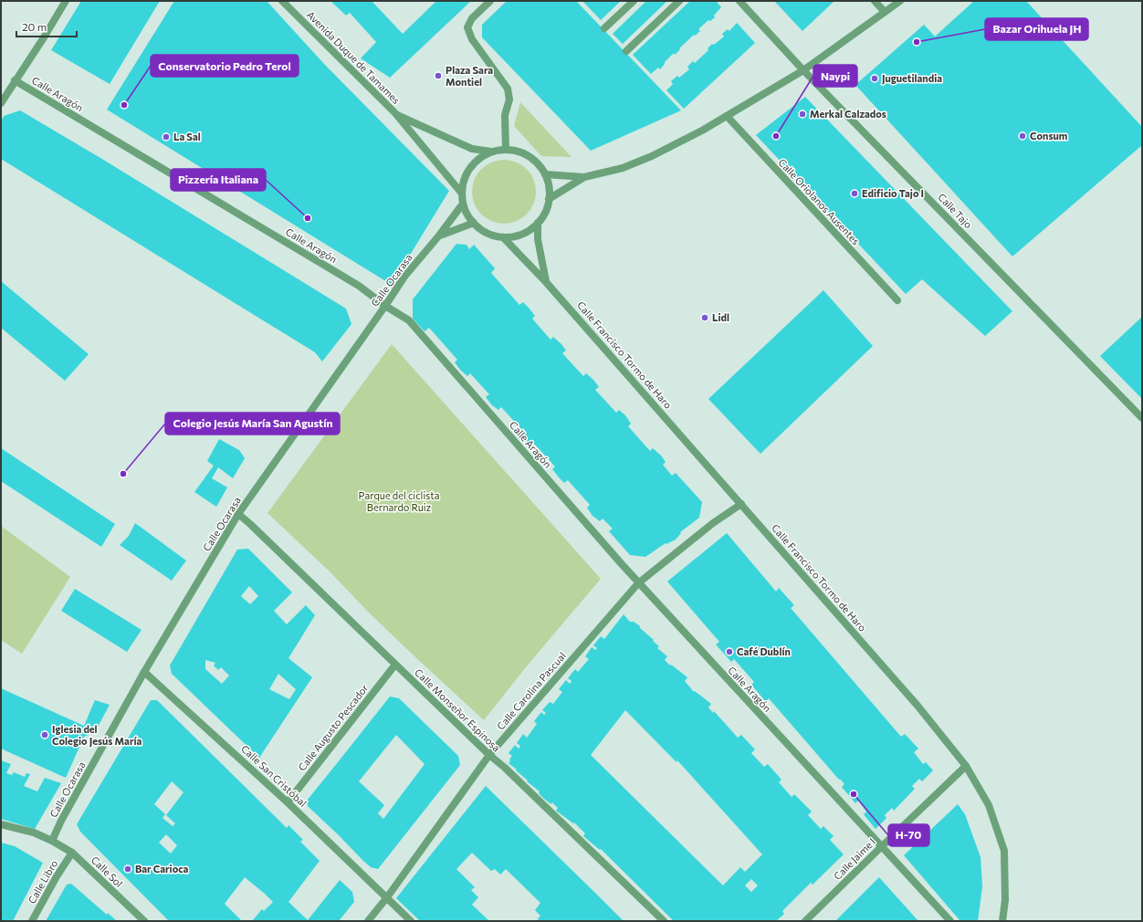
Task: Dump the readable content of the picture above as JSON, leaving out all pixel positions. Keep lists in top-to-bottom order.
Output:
{
  "streets": {
    "street": [
      "Avenida Duque de Tamames",
      "Calle Aragón",
      "Calle Oriolanos Ausentes",
      "Calle Tajo",
      "Calle Ocarasa",
      "Calle Francisco Tormo de Haro",
      "Calle Carolina Pascual",
      "Calle Monseñor Espinosa",
      "Calle Augusto Pescador",
      "Calle San Cristóbal",
      "Calle Jaime I",
      "Calle Sol",
      "Calle Libro"
    ]
  },
  "crossings": [
    ["Avenida Duque de Tamames", "Calle Ocarasa"],
    ["Avenida Duque de Tamames", "Calle Francisco Tormo de Haro"],
    ["Calle Aragón", "Calle Ocarasa"],
    ["Calle Aragón", "Calle Carolina Pascual"],
    ["Calle Aragón", "Calle Jaime I"],
    ["Calle Ocarasa", "Calle Francisco Tormo de Haro"],
    ["Calle Ocarasa", "Calle Monseñor Espinosa"],
    ["Calle Ocarasa", "Calle San Cristóbal"],
    ["Calle Ocarasa", "Calle Sol"],
    ["Calle Francisco Tormo de Haro", "Calle Carolina Pascual"],
    ["Calle Francisco Tormo de Haro", "Calle Jaime I"],
    ["Calle Carolina Pascual", "Calle Monseñor Espinosa"],
    ["Calle Carolina Pascual", "Calle San Cristóbal"],
    ["Calle Monseñor Espinosa", "Calle Augusto Pescador"],
    ["Calle Augusto Pescador", "Calle San Cristóbal"],
    ["Calle Sol", "Calle Libro"]
  ],
  "parks": ["Parque del ciclista Bernardo Ruiz"],
  "places": [
    "Bazar Orihuela JH",
    "Plaza Sara Montiel",
    "Juguetilandia",
    "Conservatorio Pedro Terol",
    "Merkal Calzados",
    "Naypi",
    "Consum",
    "La Sal",
    "Edificio Tajo I",
    "Pizzería Italiana",
    "Lidl",
    "Colegio Jesús María San Agustín",
    "Café Dublín",
    "Iglesia del Colegio Jesús María",
    "H-70",
    "Bar Carioca"
  ],
  "scale_bar": "20 m"
}
